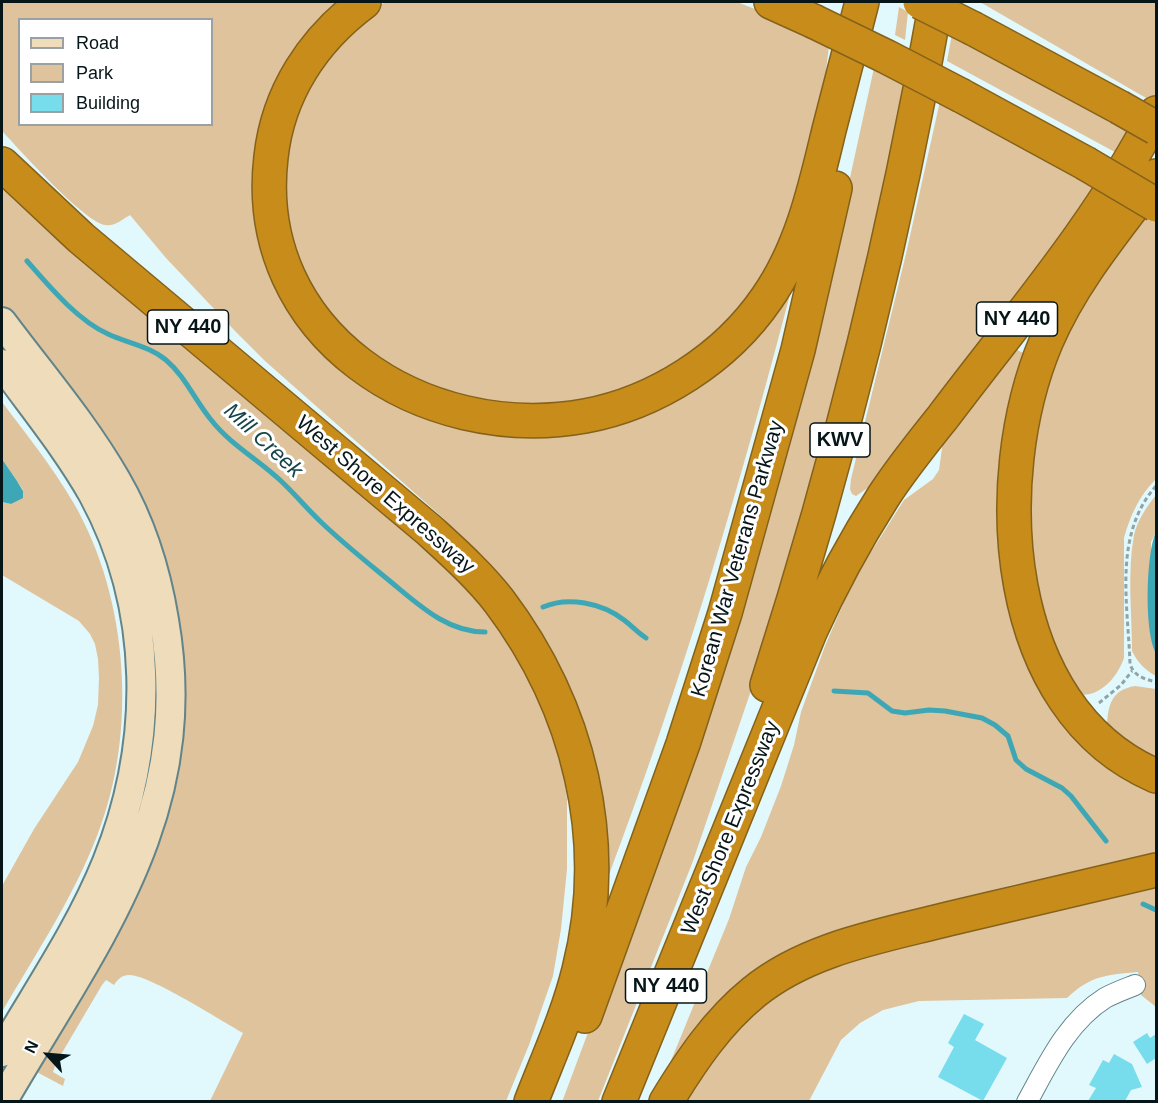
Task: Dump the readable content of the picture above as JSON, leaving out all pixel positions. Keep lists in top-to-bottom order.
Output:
{
  "streets": {
    "highway": [
      "NY 440",
      "KWV",
      "West Shore Expressway",
      "Korean War Veterans Parkway"
    ]
  },
  "crossings": [
    ["KWV", "West Shore Expressway"]
  ],
  "water": ["Mill Creek"],
  "legend": ["Road", "Park", "Building"],
  "north": "top left"
}
